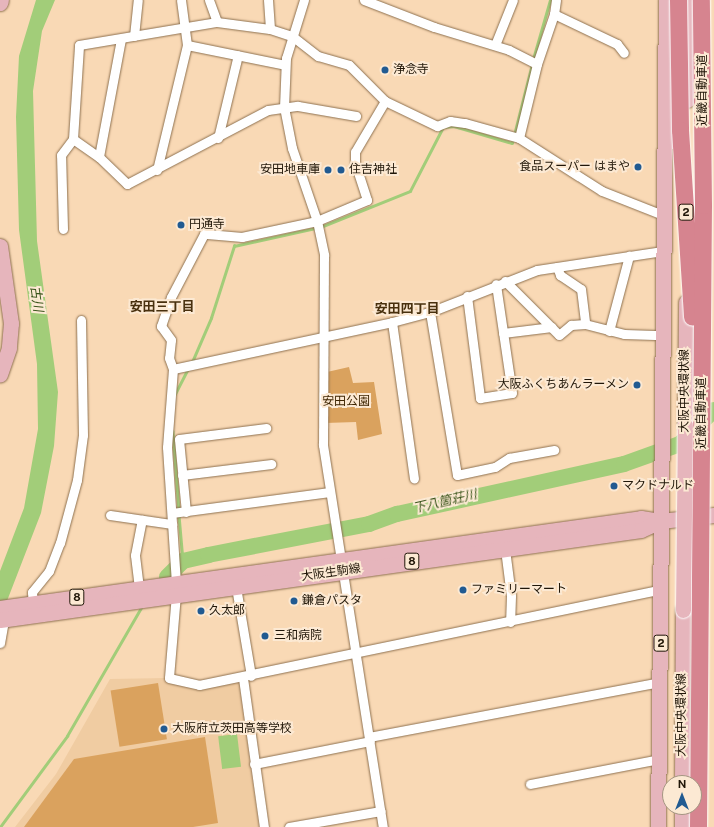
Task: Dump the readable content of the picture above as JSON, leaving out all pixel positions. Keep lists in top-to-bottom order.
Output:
{
  "streets": {
    "highway": ["近畿自動車道"],
    "main road": [
      "2",
      "大阪中央環状線",
      "8",
      "大阪生駒線"
    ]
  },
  "crossings": [
    ["2", "大阪中央環状線"],
    ["2", "大阪生駒線"]
  ],
  "districts": ["安田三丁目", "安田四丁目"],
  "water": ["古川", "下八箇荘川"],
  "parks": ["安田公園"],
  "places": [
    "浄念寺",
    "食品スーパー はまや",
    "安田地車庫",
    "住吉神社",
    "円通寺",
    "大阪ふくちあんラーメン",
    "マクドナルド",
    "ファミリーマート",
    "鎌倉パスタ",
    "久太郎",
    "三和病院",
    "大阪府立茨田高等学校"
  ],
  "north": "top"
}
